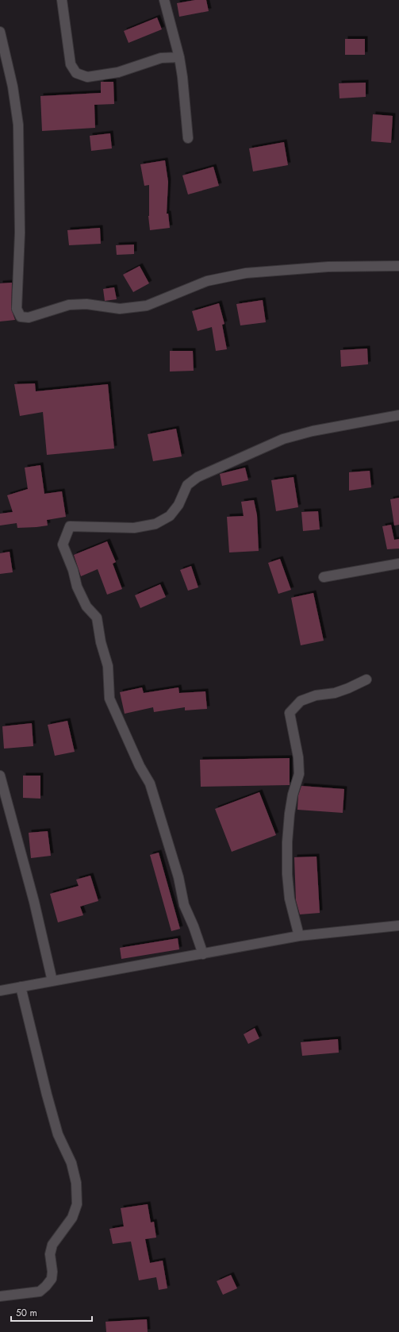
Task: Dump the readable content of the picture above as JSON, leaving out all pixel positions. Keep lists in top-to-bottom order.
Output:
{
  "scale_bar": "50 m"
}
